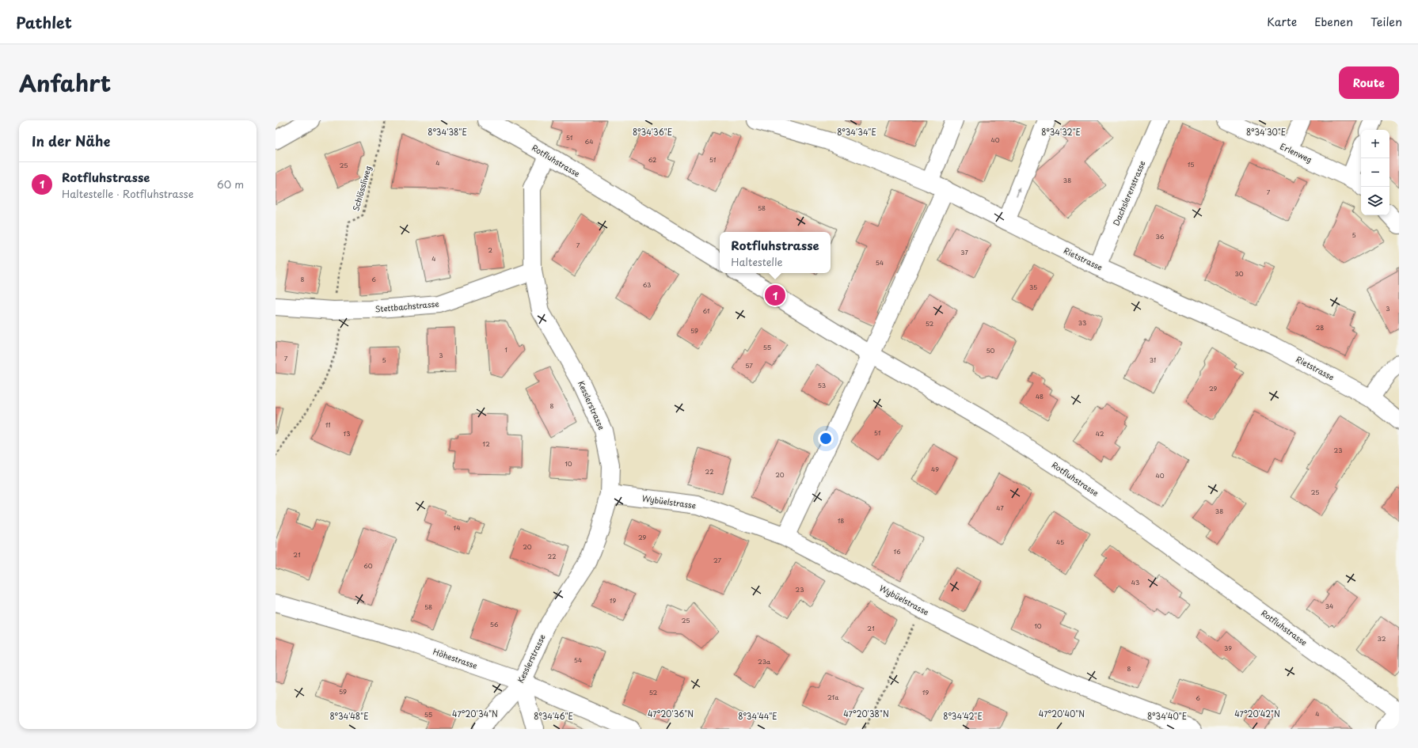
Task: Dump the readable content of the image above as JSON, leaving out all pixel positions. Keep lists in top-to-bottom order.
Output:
{
  "streets": {
    "street": [
      "Erlenweg",
      "Rotfluhstrasse",
      "Dachslerenstrasse",
      "Rietstrasse",
      "Stettbachstrasse",
      "Kesslerstrasse",
      "Wybüelstrasse",
      "Höhestrasse"
    ],
    "path": ["Schlössliweg"]
  },
  "crossings": [
    ["Rotfluhstrasse", "Kesslerstrasse"],
    ["Schlössliweg", "Stettbachstrasse"],
    ["Dachslerenstrasse", "Rietstrasse"],
    ["Stettbachstrasse", "Kesslerstrasse"],
    ["Kesslerstrasse", "Wybüelstrasse"],
    ["Kesslerstrasse", "Höhestrasse"]
  ],
  "house_numbers": [
    "51",
    "40",
    "64",
    "62",
    "51",
    "4",
    "15",
    "25",
    "38",
    "7",
    "58",
    "5",
    "36",
    "7",
    "2",
    "37",
    "4",
    "54",
    "30",
    "8",
    "6",
    "63",
    "35",
    "3",
    "61",
    "33",
    "52",
    "28",
    "59",
    "55",
    "1",
    "50",
    "3",
    "7",
    "5",
    "31",
    "57",
    "53",
    "29",
    "48",
    "8",
    "11",
    "51",
    "13",
    "42",
    "12",
    "23",
    "10",
    "49",
    "22",
    "20",
    "40",
    "25",
    "47",
    "38",
    "18",
    "14",
    "29",
    "45",
    "20",
    "16",
    "21",
    "22",
    "27",
    "60",
    "43",
    "23",
    "19",
    "34",
    "58",
    "25",
    "56",
    "10",
    "21",
    "32",
    "39",
    "54",
    "23a",
    "8",
    "59",
    "52",
    "19",
    "21a",
    "6",
    "4",
    "55"
  ],
  "page": {
    "header": "Pathlet",
    "nav": ["Karte", "Ebenen", "Teilen"],
    "title": "Anfahrt",
    "buttons": "Route",
    "heading": "In der Nähe",
    "map_buttons": ["+", "−"],
    "list": [
      {
        "mark": "1",
        "name": "Rotfluhstrasse",
        "note": "Haltestelle · Rotfluhstrasse",
        "value": "60 m"
      }
    ],
    "popup": ["Rotfluhstrasse", "Haltestelle"],
    "pins": "1"
  },
  "coordinates": [
    "8°34'30\"E",
    "8°34'38\"E",
    "8°34'36\"E",
    "8°34'34\"E",
    "8°34'32\"E",
    "47°20'34\"N",
    "47°20'36\"N",
    "47°20'38\"N",
    "47°20'40\"N",
    "47°20'42\"N",
    "8°34'48\"E",
    "8°34'46\"E",
    "8°34'44\"E",
    "8°34'42\"E",
    "8°34'40\"E"
  ]
}
